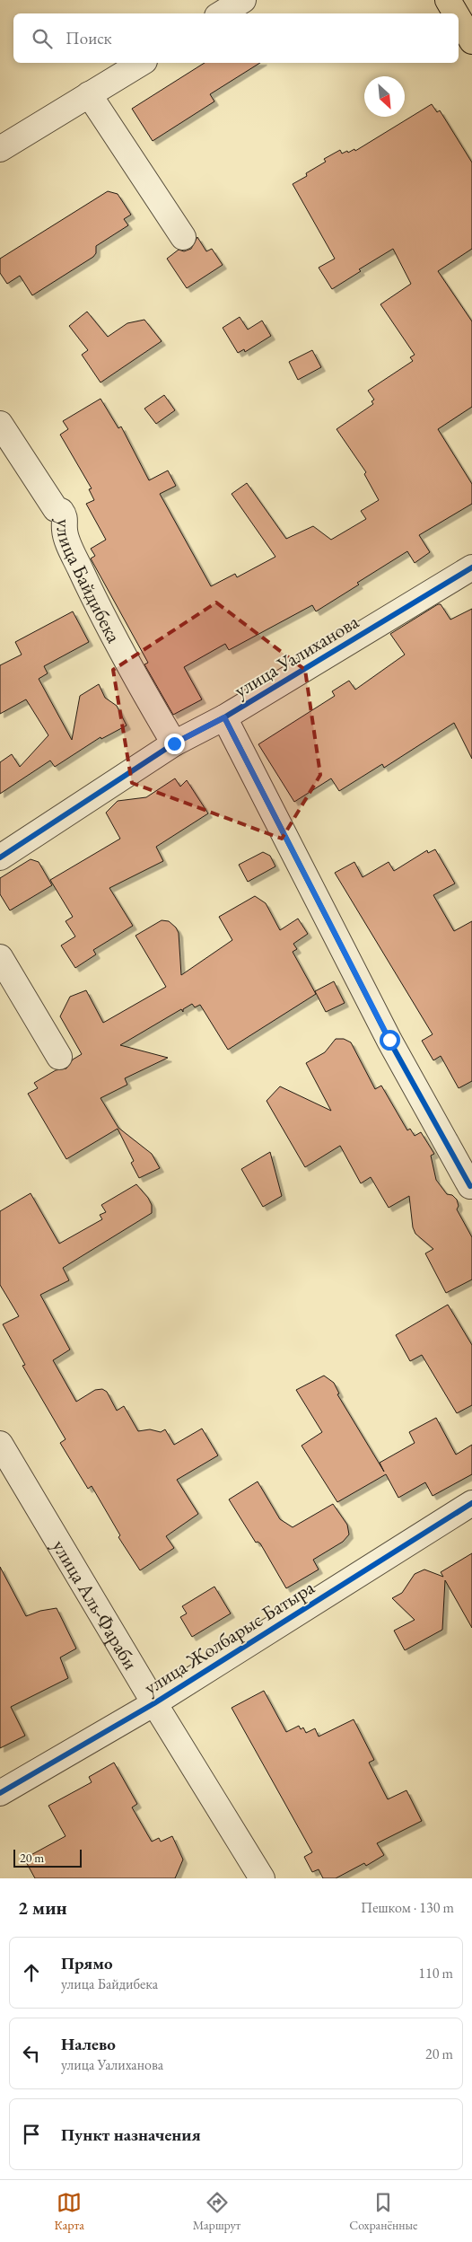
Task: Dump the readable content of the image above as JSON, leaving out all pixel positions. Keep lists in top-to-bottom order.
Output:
{
  "streets": {
    "street": [
      "улица Байдибека",
      "улица Уалиханова",
      "улица Аль-Фараби",
      "улица Жолбарыс Батыра"
    ]
  },
  "crossings": [
    ["улица Байдибека", "улица Уалиханова"],
    ["улица Аль-Фараби", "улица Жолбарыс Батыра"]
  ],
  "scale_bar": "20 m",
  "north": "bottom right",
  "page": {
    "search": "Поиск",
    "scale": "20 m",
    "heading": ["2 мин", "Пешком · 130 m"],
    "list": [
      ["Прямо", "улица Байдибека", "110 m"],
      ["Налево", "улица Уалиханова", "20 m"],
      "Пункт назначения"
    ],
    "nav": ["Карта", "Маршрут", "Сохранённые"]
  }
}
